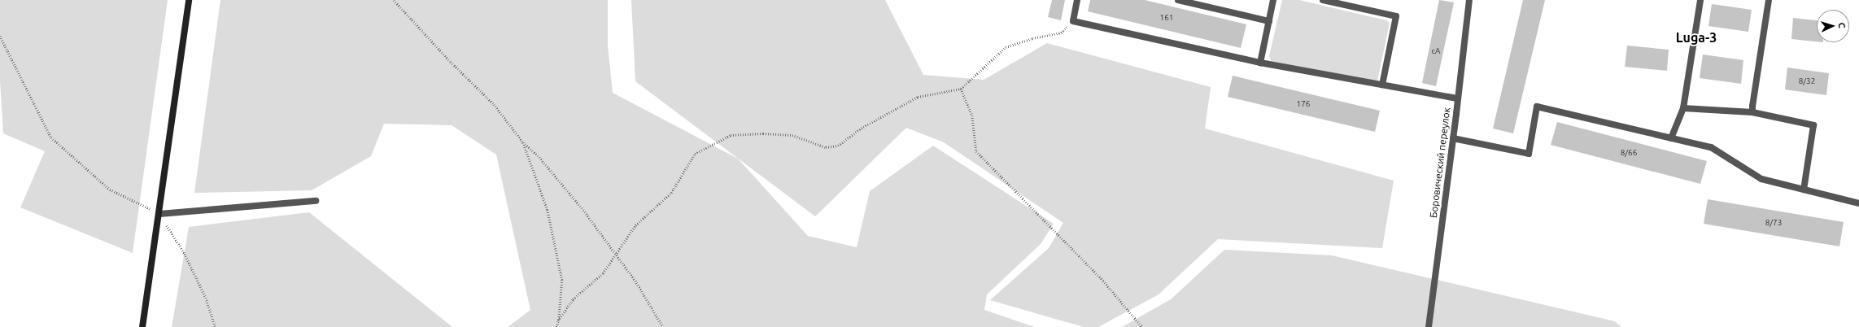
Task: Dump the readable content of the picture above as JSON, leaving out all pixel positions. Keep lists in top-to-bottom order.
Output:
{
  "streets": {
    "street": ["Боровический переулок"]
  },
  "districts": ["Luga-3"],
  "house_numbers": [
    "161",
    "сА",
    "8/32",
    "176",
    "8/66",
    "8/73"
  ],
  "north": "right"
}
